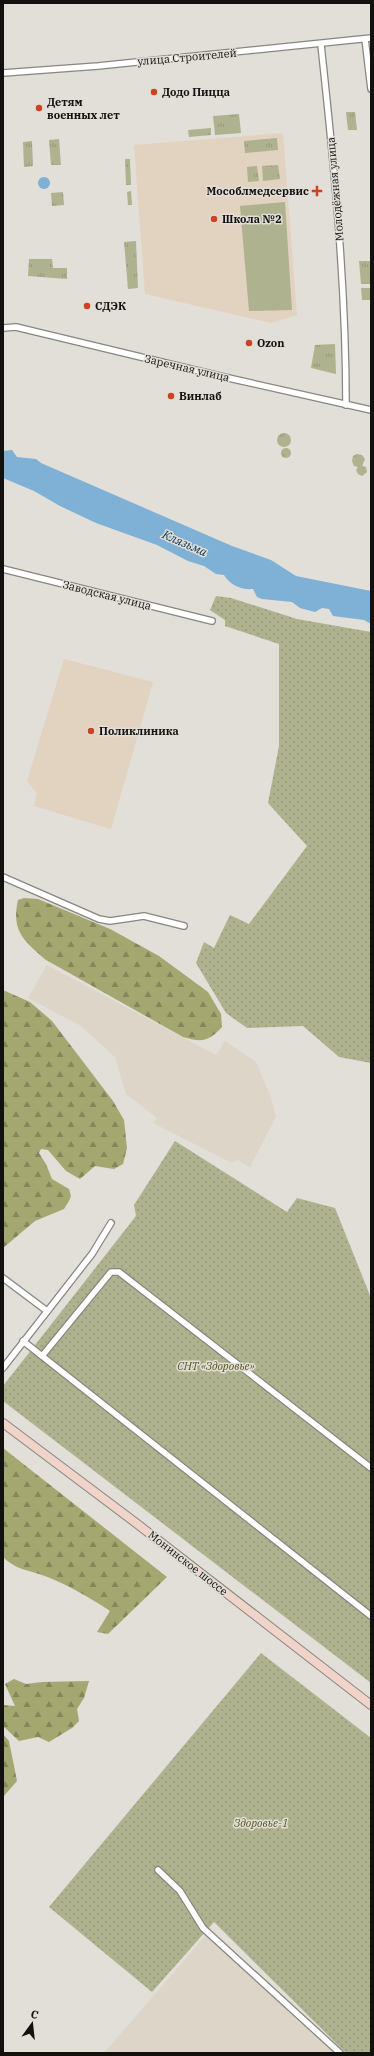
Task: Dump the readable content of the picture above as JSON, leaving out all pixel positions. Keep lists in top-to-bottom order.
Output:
{
  "streets": {
    "main road": ["Монинское шоссе"],
    "street": [
      "улица Строителей",
      "Молодёжная улица",
      "Заречная улица",
      "Заводская улица"
    ]
  },
  "crossings": [
    ["улица Строителей", "Молодёжная улица"],
    ["Молодёжная улица", "Заречная улица"]
  ],
  "water": ["Клязьма"],
  "parks": ["СНТ «Здоровье»", "Здоровье-1"],
  "places": {
    "other": [
      "Додо Пицца",
      "Детям военных лет",
      "Школа №2",
      "СДЭК",
      "Ozon",
      "Винлаб",
      "Поликлиника"
    ],
    "health": ["Мособлмедсервис"]
  },
  "north": "top"
}
